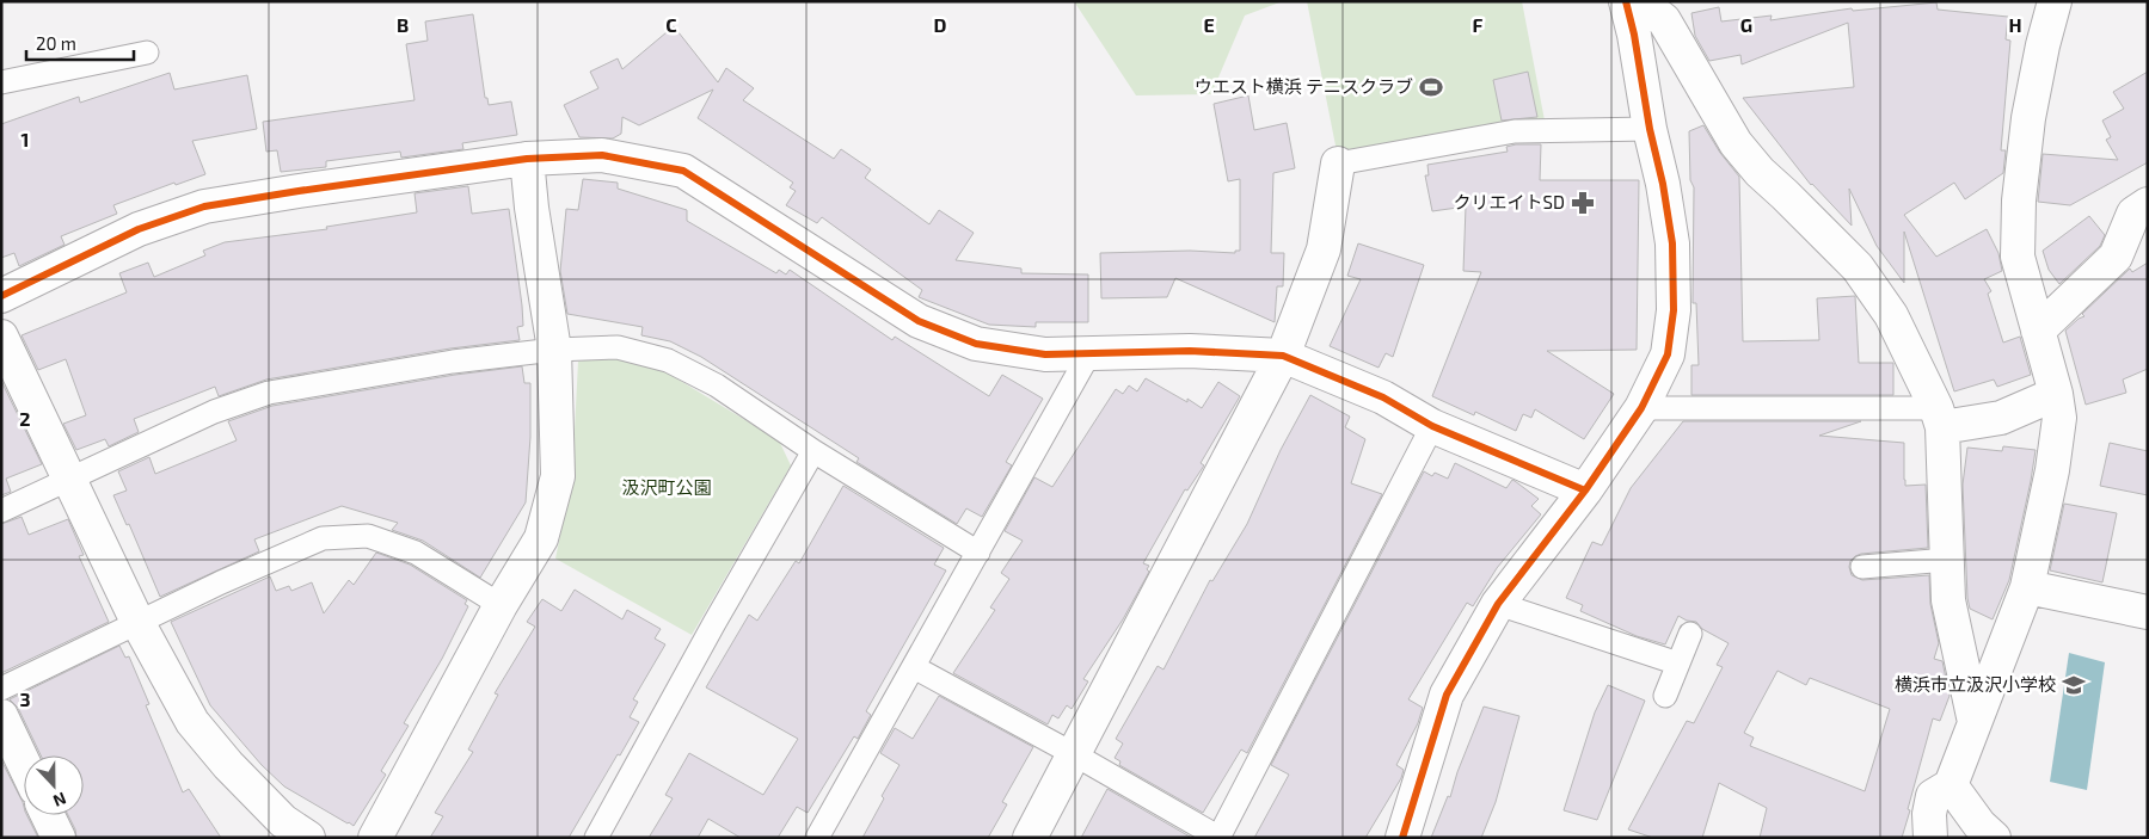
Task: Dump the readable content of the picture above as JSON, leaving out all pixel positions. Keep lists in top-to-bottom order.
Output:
{
  "parks": ["汲沢町公園"],
  "places": {
    "sports": ["ウエスト横浜 テニスクラブ"],
    "pharmacy": ["クリエイトSD"],
    "school or university": ["横浜市立汲沢小学校"]
  },
  "scale_bar": "20 m",
  "north": "bottom",
  "grid": {
    "columns": [
      "B",
      "C",
      "D",
      "E",
      "F",
      "G",
      "H"
    ],
    "rows": ["1", "2", "3"]
  }
}
